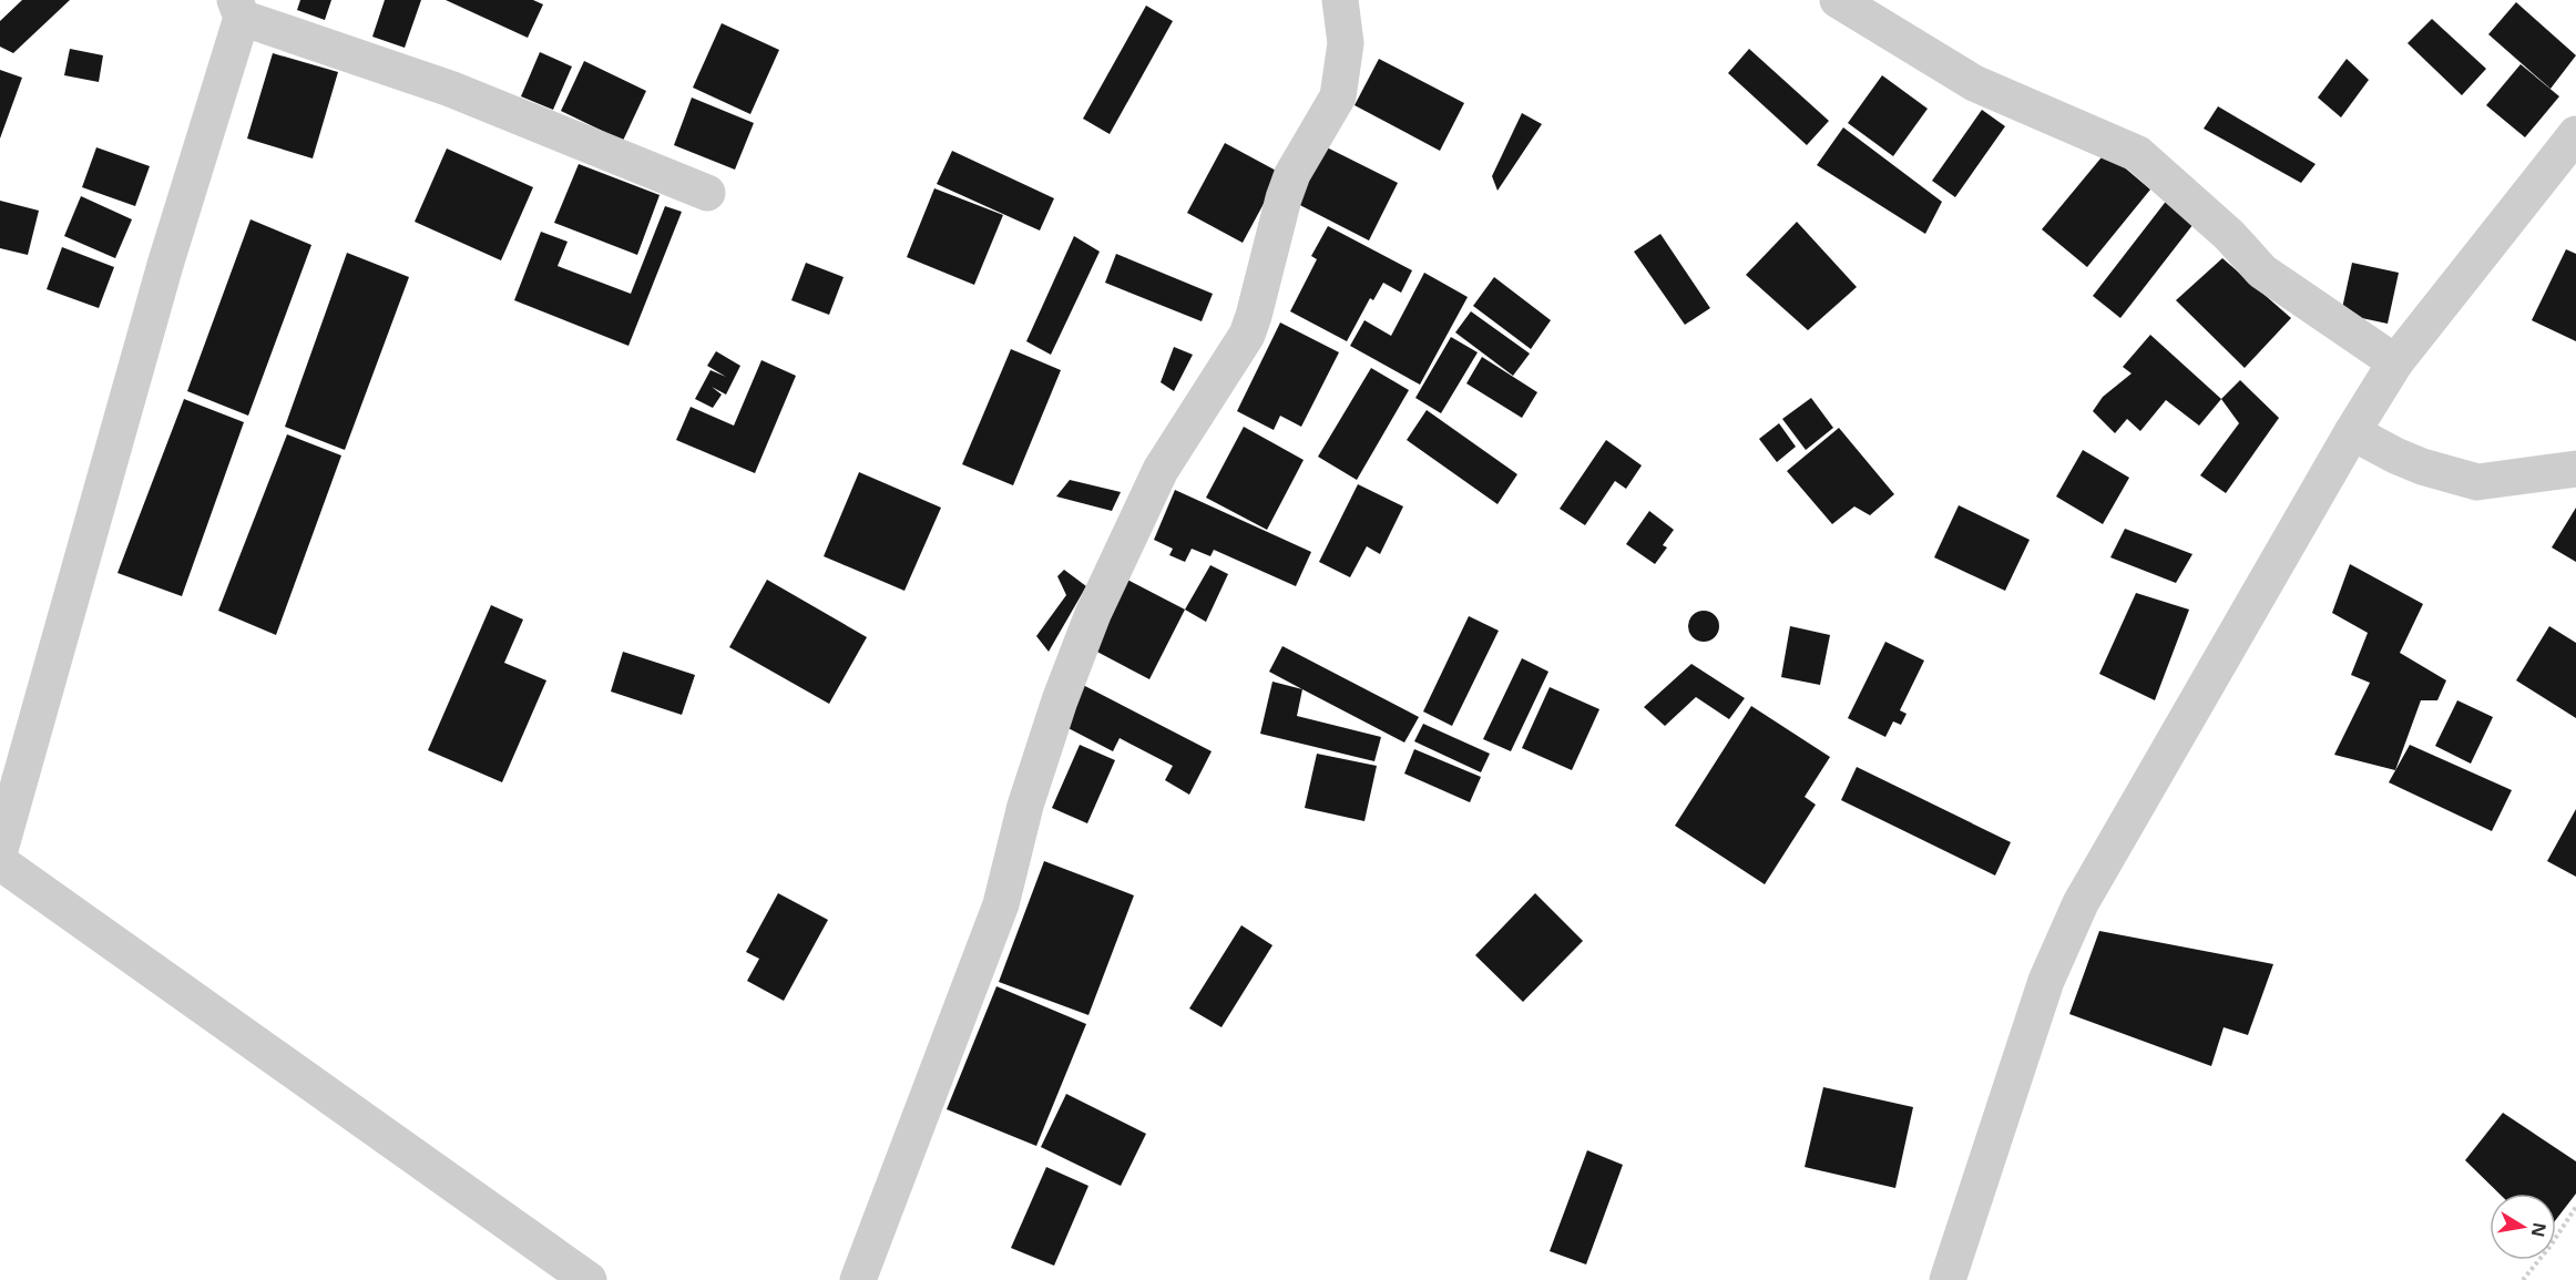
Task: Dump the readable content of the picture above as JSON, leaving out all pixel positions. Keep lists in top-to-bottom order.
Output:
{
  "north": "right"
}
